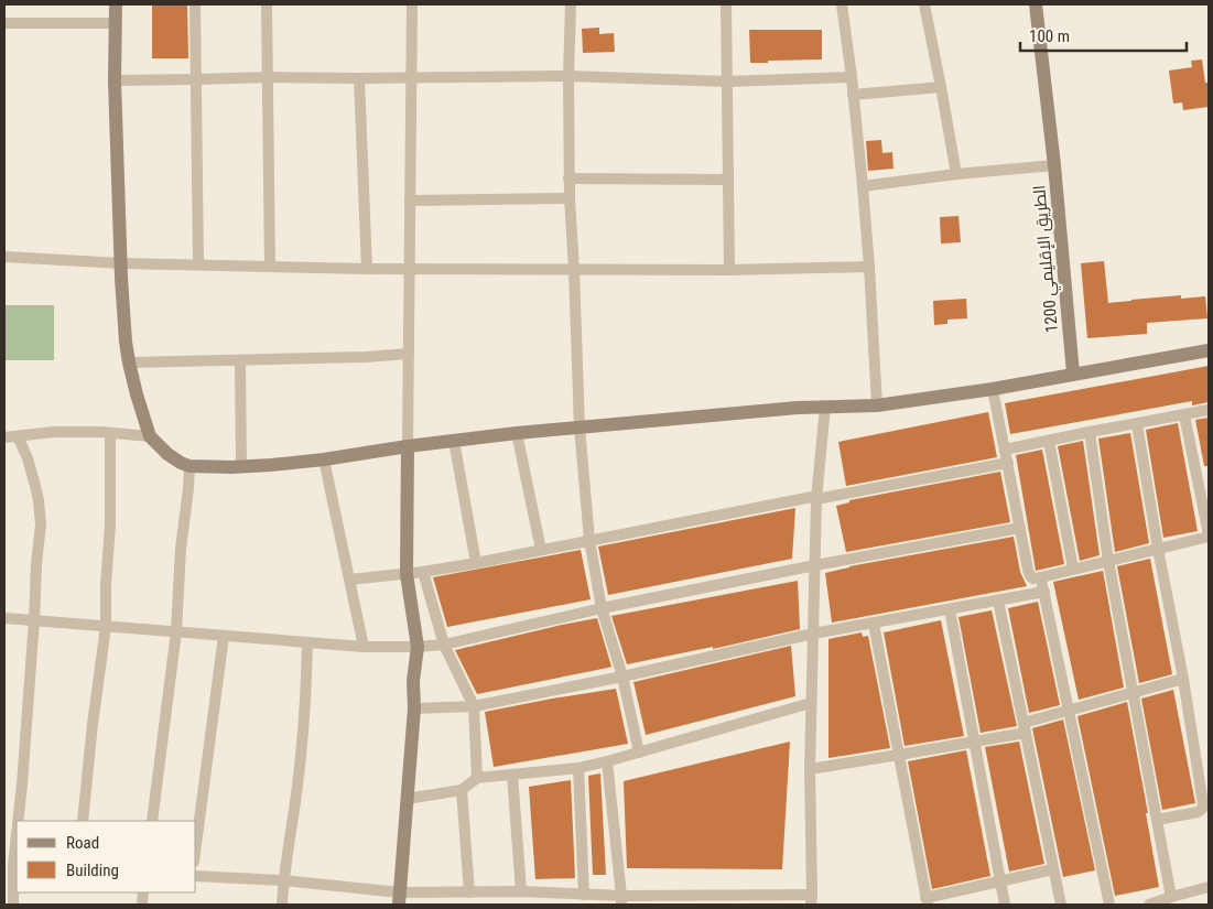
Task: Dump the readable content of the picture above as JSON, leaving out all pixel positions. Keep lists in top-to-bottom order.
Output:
{
  "streets": {
    "street": ["الطريق الإقليمي 1200"]
  },
  "legend": ["Road", "Building"],
  "scale_bar": "100 m"
}
